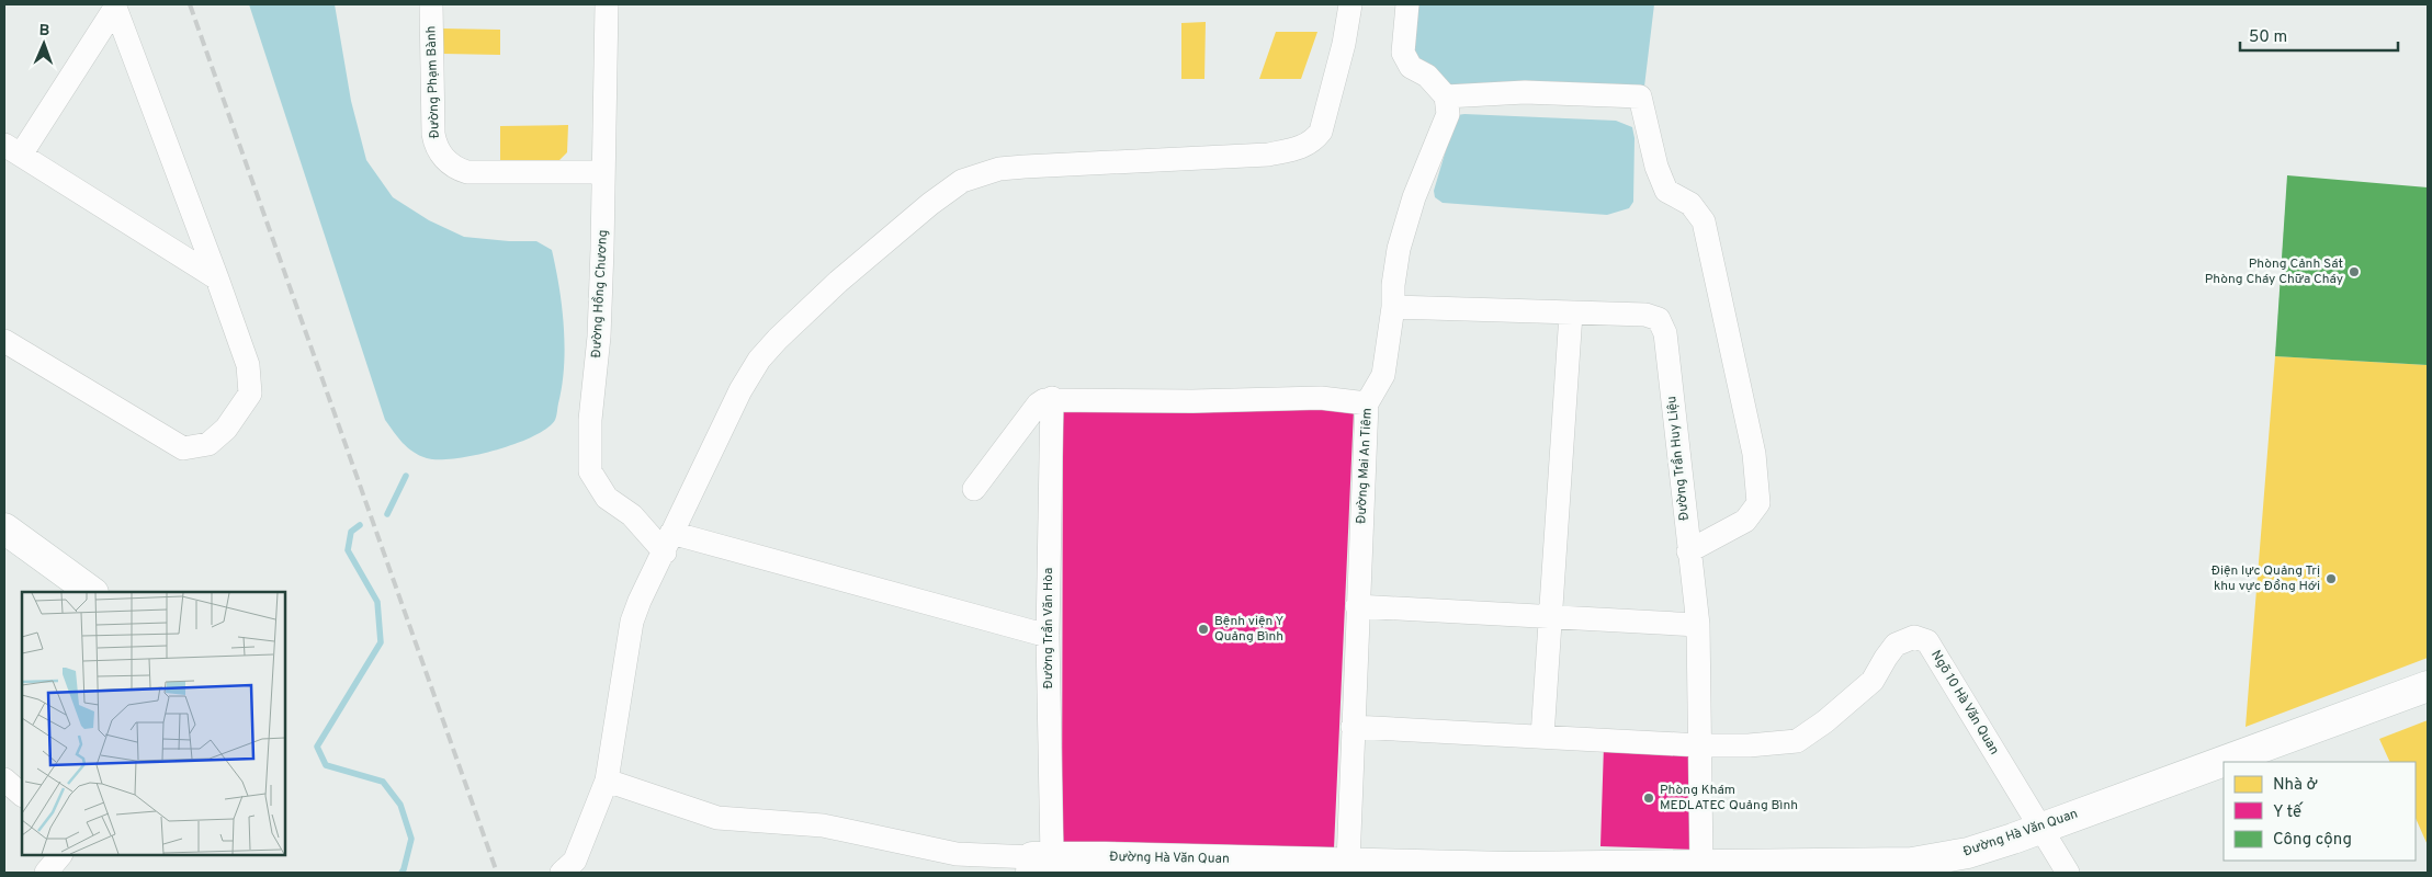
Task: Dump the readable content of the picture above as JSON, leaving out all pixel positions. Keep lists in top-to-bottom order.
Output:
{
  "streets": {
    "main road": ["Đường Hà Văn Quan"],
    "street": [
      "Đường Phạm Bành",
      "Đường Hồng Chương",
      "Đường Trần Huy Liệu",
      "Đường Mai An Tiêm",
      "Đường Trần Văn Hòa",
      "Ngõ 10 Hà Văn Quan"
    ]
  },
  "crossings": [
    ["Đường Phạm Bành", "Đường Hồng Chương"],
    ["Đường Trần Huy Liệu", "Đường Mai An Tiêm"],
    ["Đường Trần Huy Liệu", "Ngõ 10 Hà Văn Quan"],
    ["Đường Trần Huy Liệu", "Đường Hà Văn Quan"],
    ["Đường Mai An Tiêm", "Ngõ 10 Hà Văn Quan"],
    ["Đường Mai An Tiêm", "Đường Hà Văn Quan"],
    ["Đường Trần Văn Hòa", "Đường Hà Văn Quan"],
    ["Ngõ 10 Hà Văn Quan", "Đường Hà Văn Quan"]
  ],
  "places": [
    "Phòng Cảnh Sát Phòng Cháy Chữa Cháy",
    "Điện lực Quảng Trị khu vực Đồng Hới",
    "Bệnh viện Y Quảng Bình",
    "Phòng Khám MEDLATEC Quảng Bình"
  ],
  "legend": ["Nhà ở", "Y tế", "Công cộng"],
  "scale_bar": "50 m",
  "north": "top"
}
